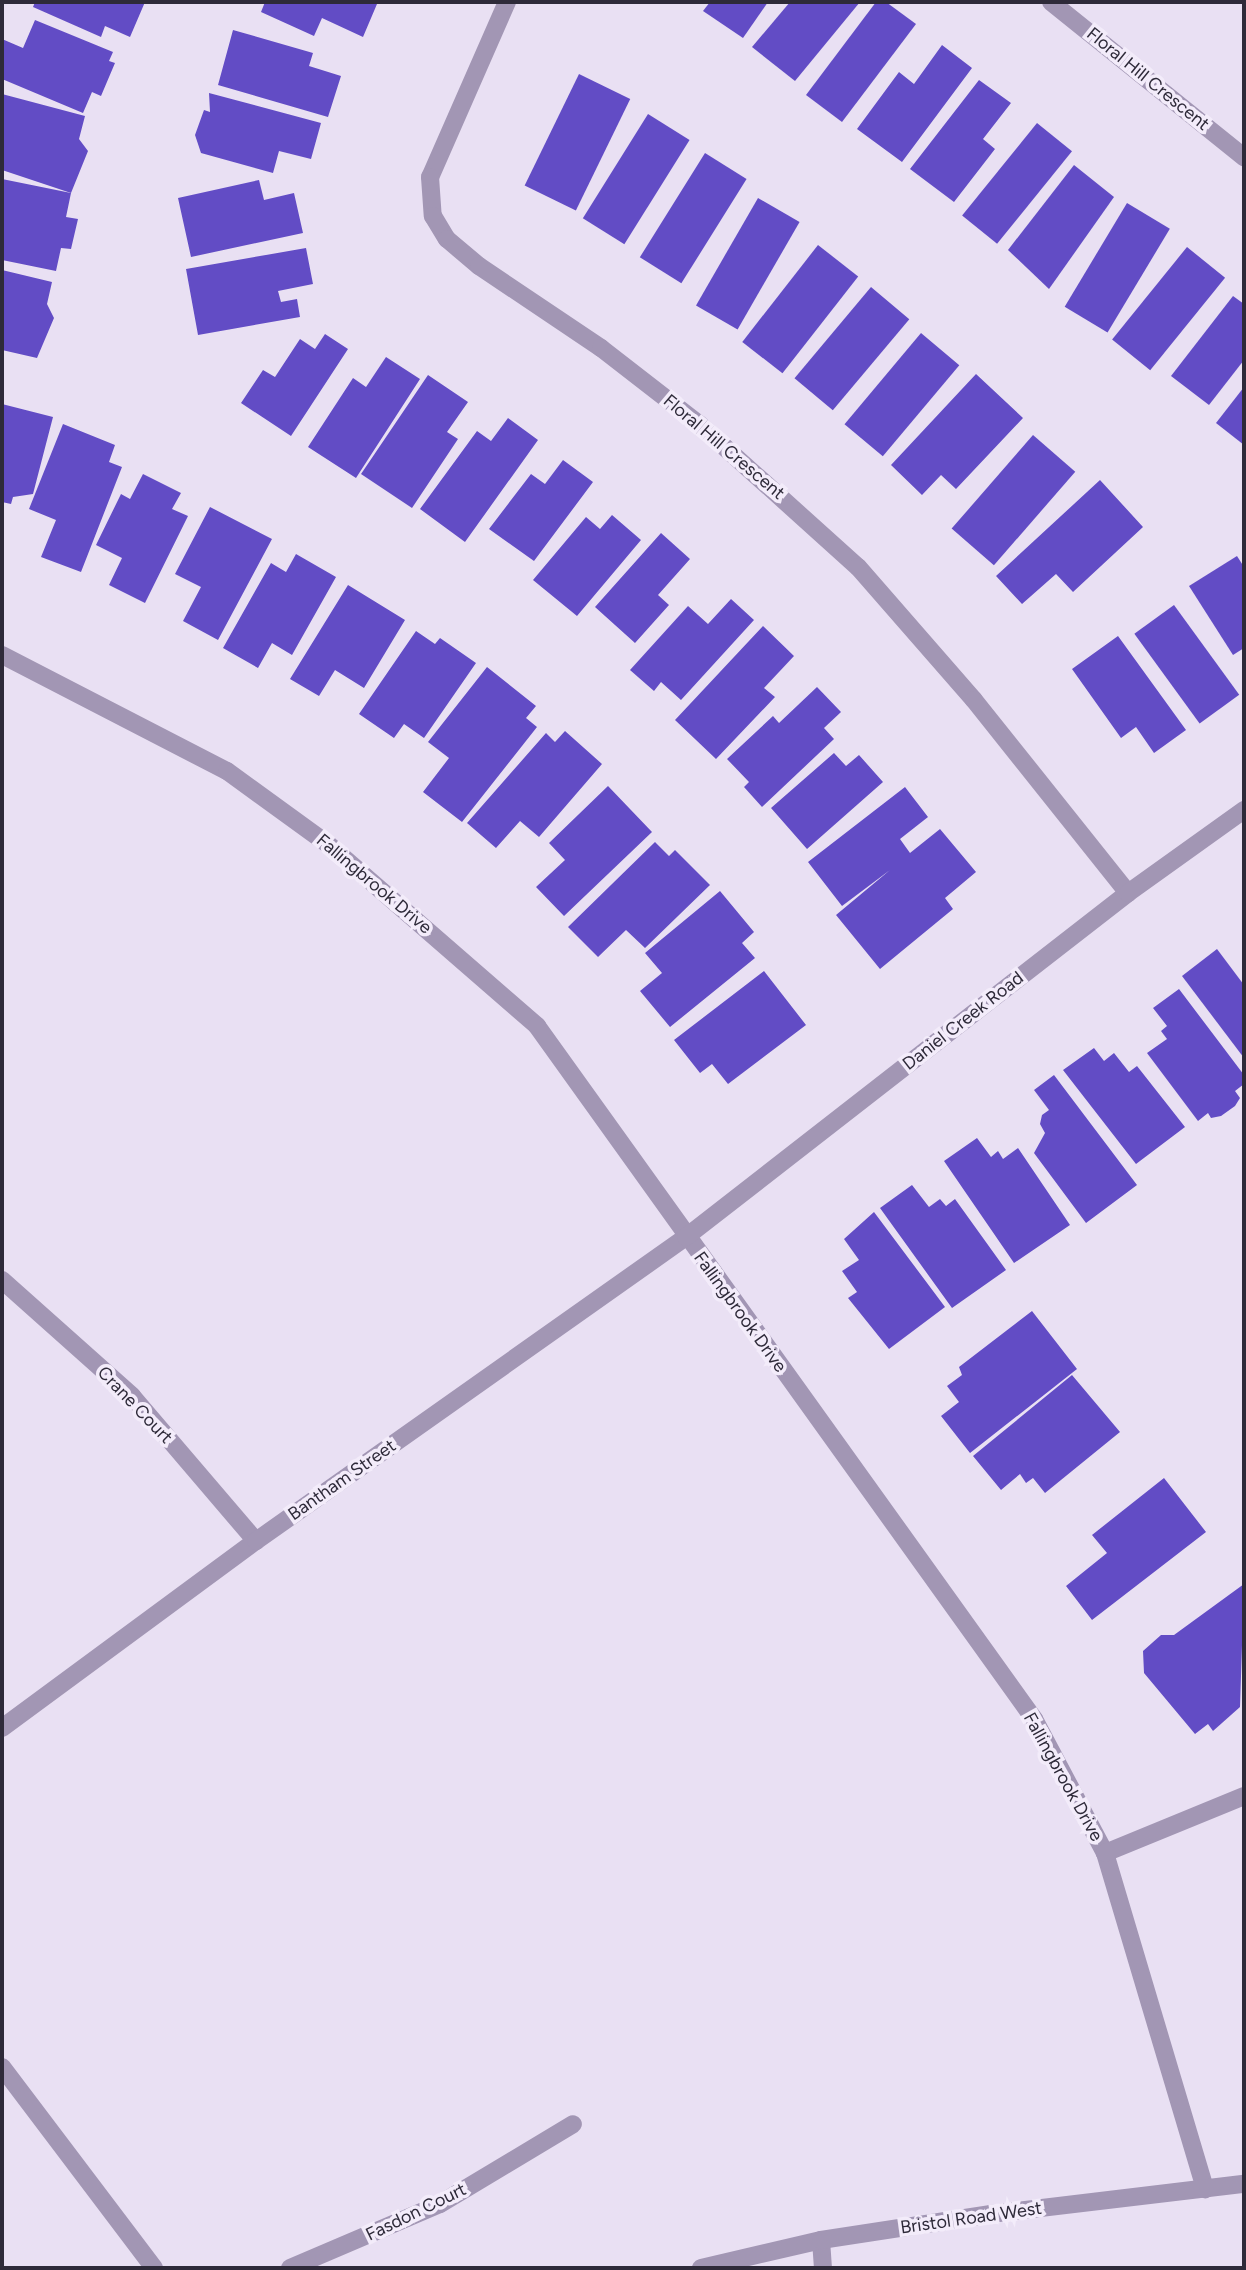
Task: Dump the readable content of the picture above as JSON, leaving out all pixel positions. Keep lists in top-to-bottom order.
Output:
{
  "streets": {
    "street": [
      "Floral Hill Crescent",
      "Fallingbrook Drive",
      "Daniel Creek Road",
      "Crane Court",
      "Bantham Street",
      "Fasdon Court",
      "Bristol Road West"
    ]
  },
  "crossings": [
    ["Floral Hill Crescent", "Daniel Creek Road"],
    ["Fallingbrook Drive", "Daniel Creek Road"],
    ["Fallingbrook Drive", "Bantham Street"],
    ["Fallingbrook Drive", "Bristol Road West"],
    ["Daniel Creek Road", "Bantham Street"],
    ["Crane Court", "Bantham Street"]
  ]
}
